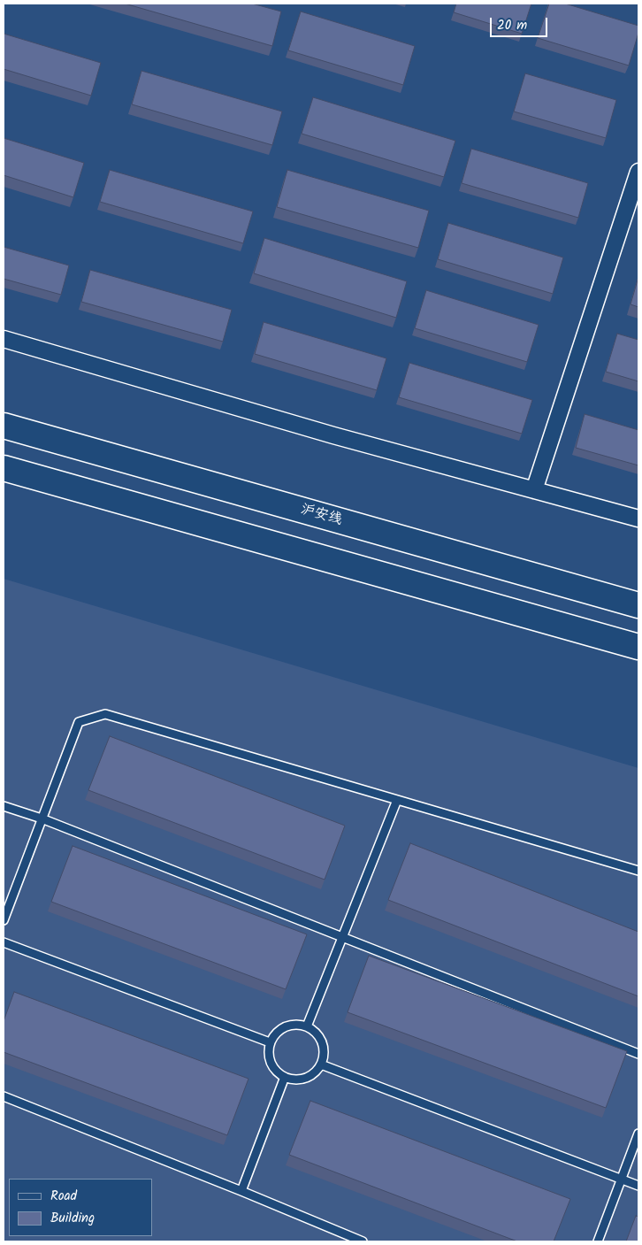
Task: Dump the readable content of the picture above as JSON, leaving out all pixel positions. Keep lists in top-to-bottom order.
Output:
{
  "streets": {
    "highway": ["沪安线"]
  },
  "legend": ["Road", "Building"],
  "scale_bar": "20 m"
}
